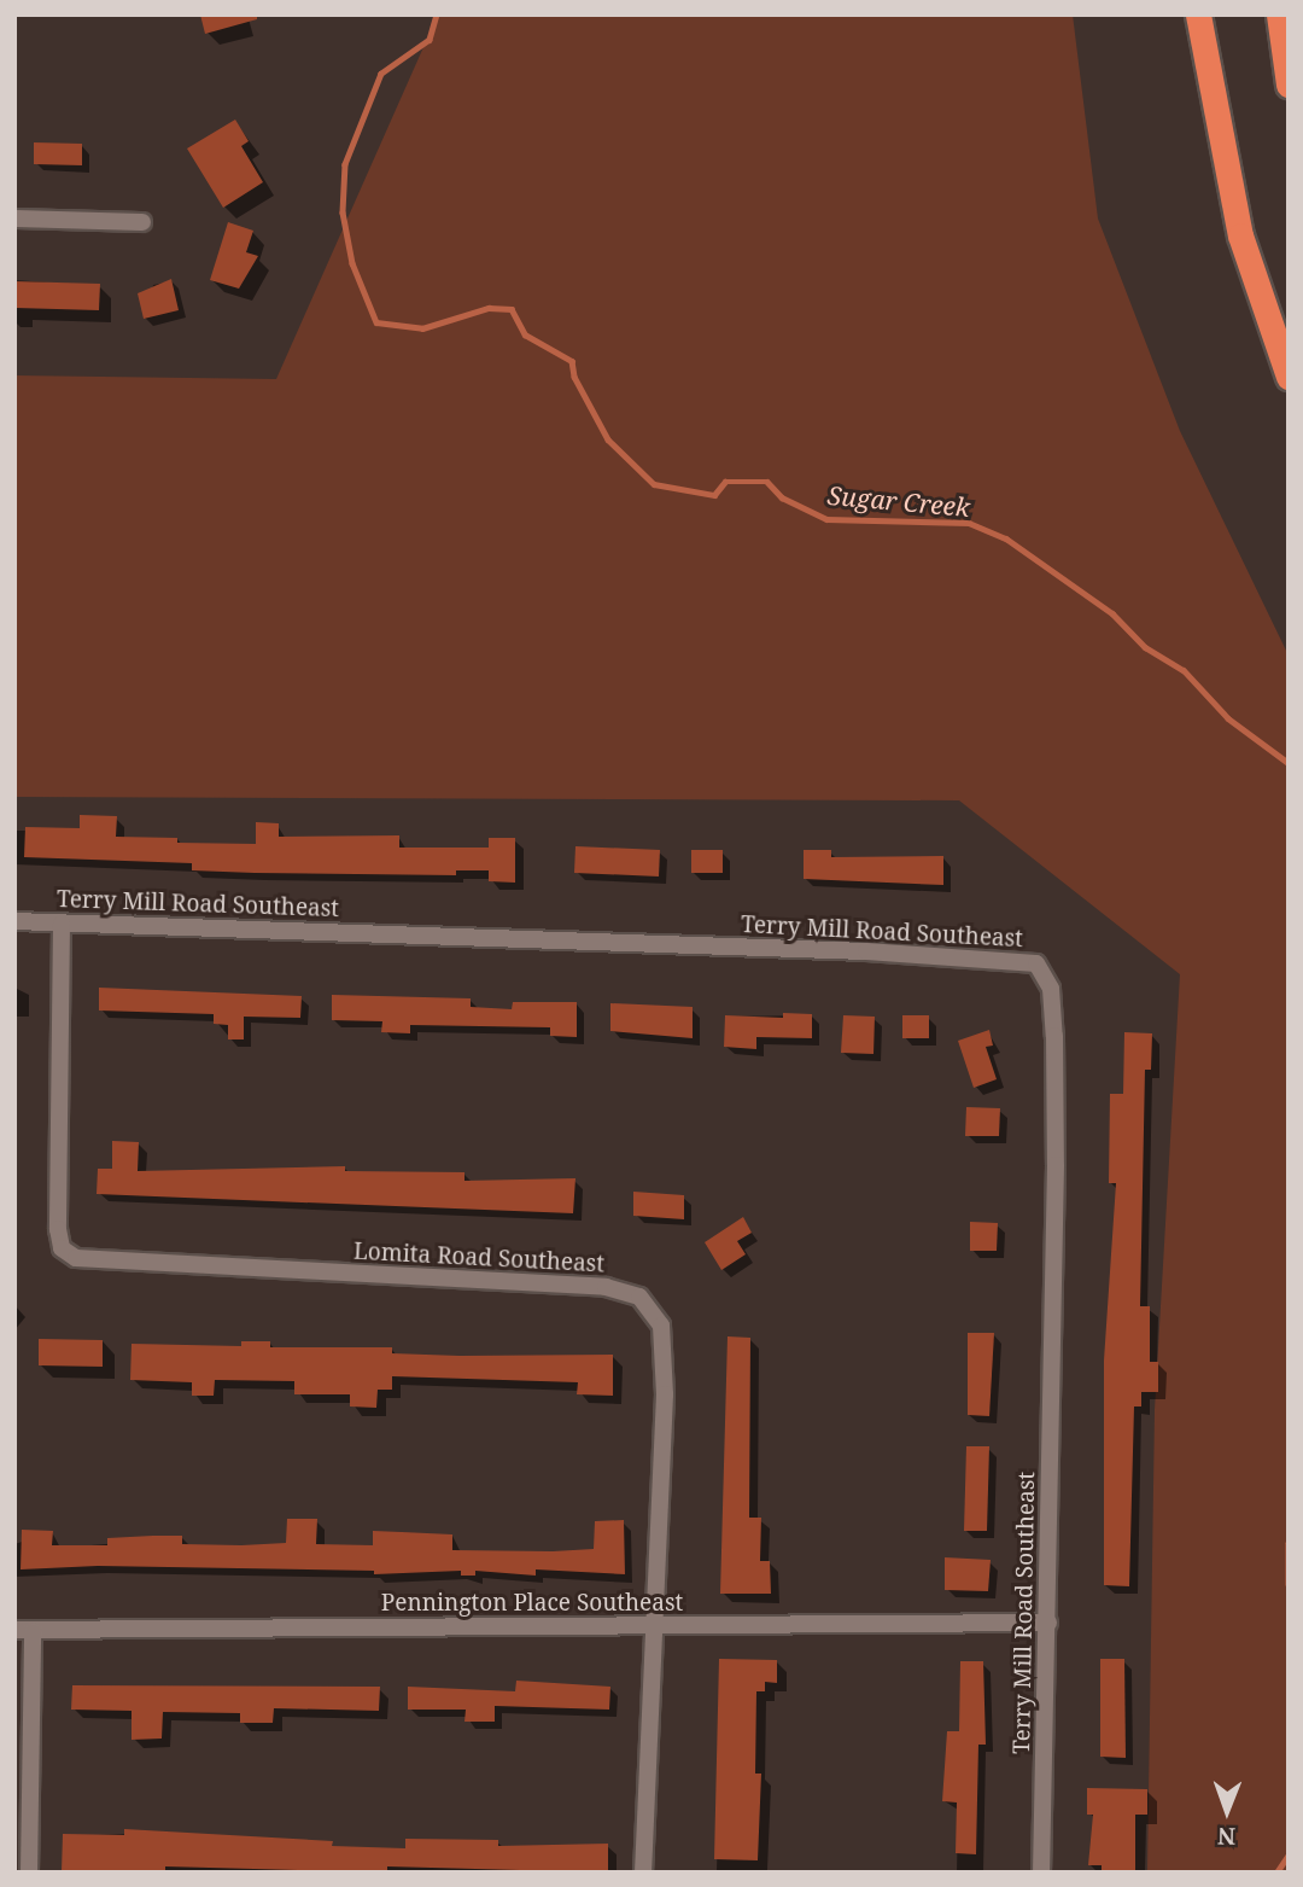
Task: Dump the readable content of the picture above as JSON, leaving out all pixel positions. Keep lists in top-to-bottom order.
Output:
{
  "streets": {
    "street": ["Terry Mill Road Southeast", "Lomita Road Southeast", "Pennington Place Southeast"]
  },
  "crossings": [
    ["Terry Mill Road Southeast", "Lomita Road Southeast"],
    ["Terry Mill Road Southeast", "Pennington Place Southeast"],
    ["Lomita Road Southeast", "Pennington Place Southeast"]
  ],
  "water": ["Sugar Creek"],
  "north": "bottom"
}
